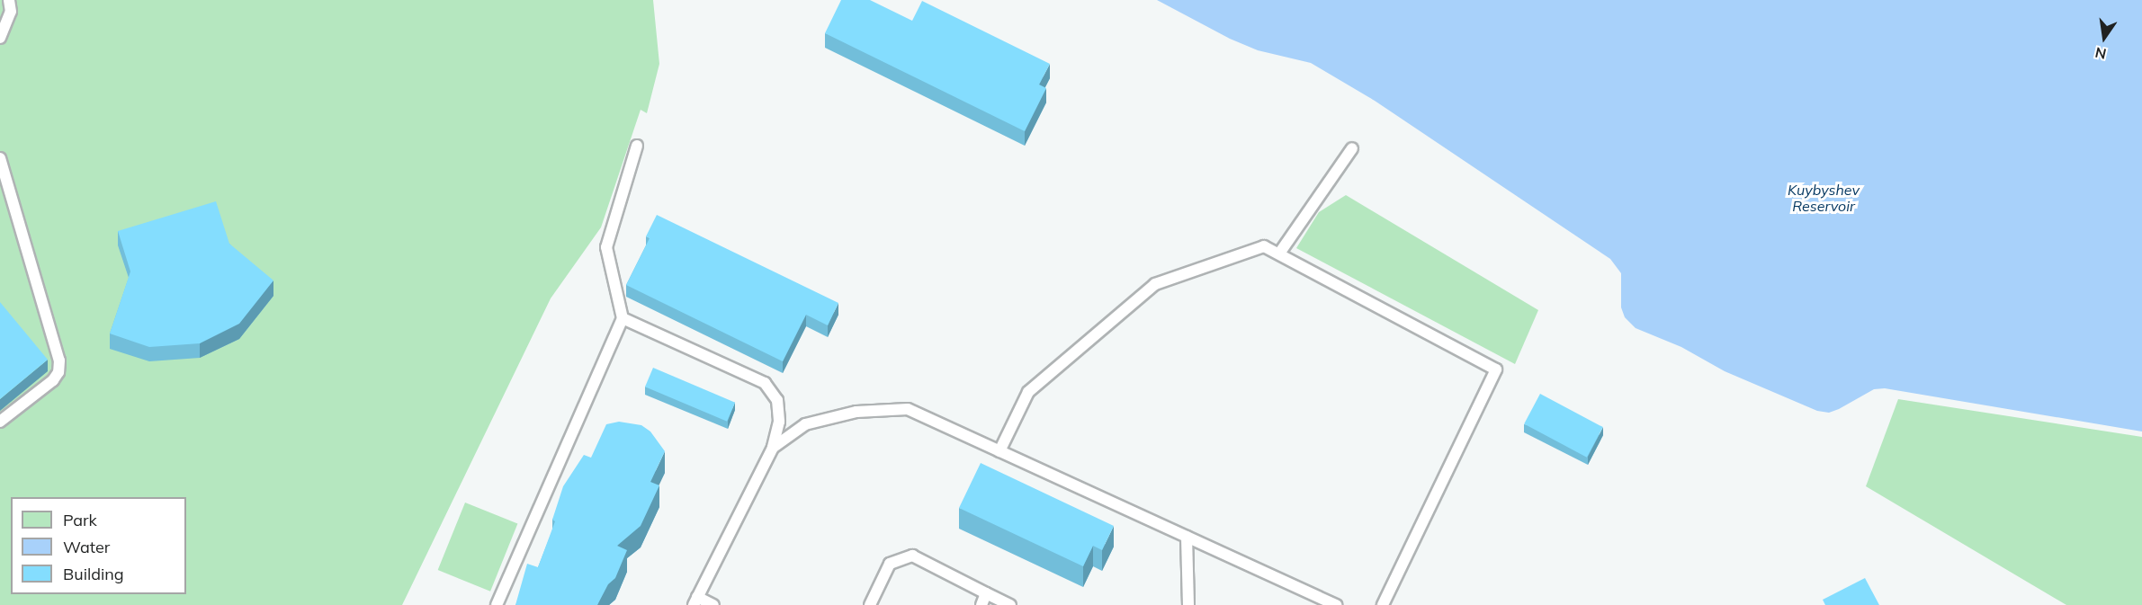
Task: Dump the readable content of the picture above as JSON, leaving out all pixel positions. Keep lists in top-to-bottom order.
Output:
{
  "water": ["Kuybyshev Reservoir"],
  "legend": ["Park", "Water", "Building"],
  "north": "bottom"
}
